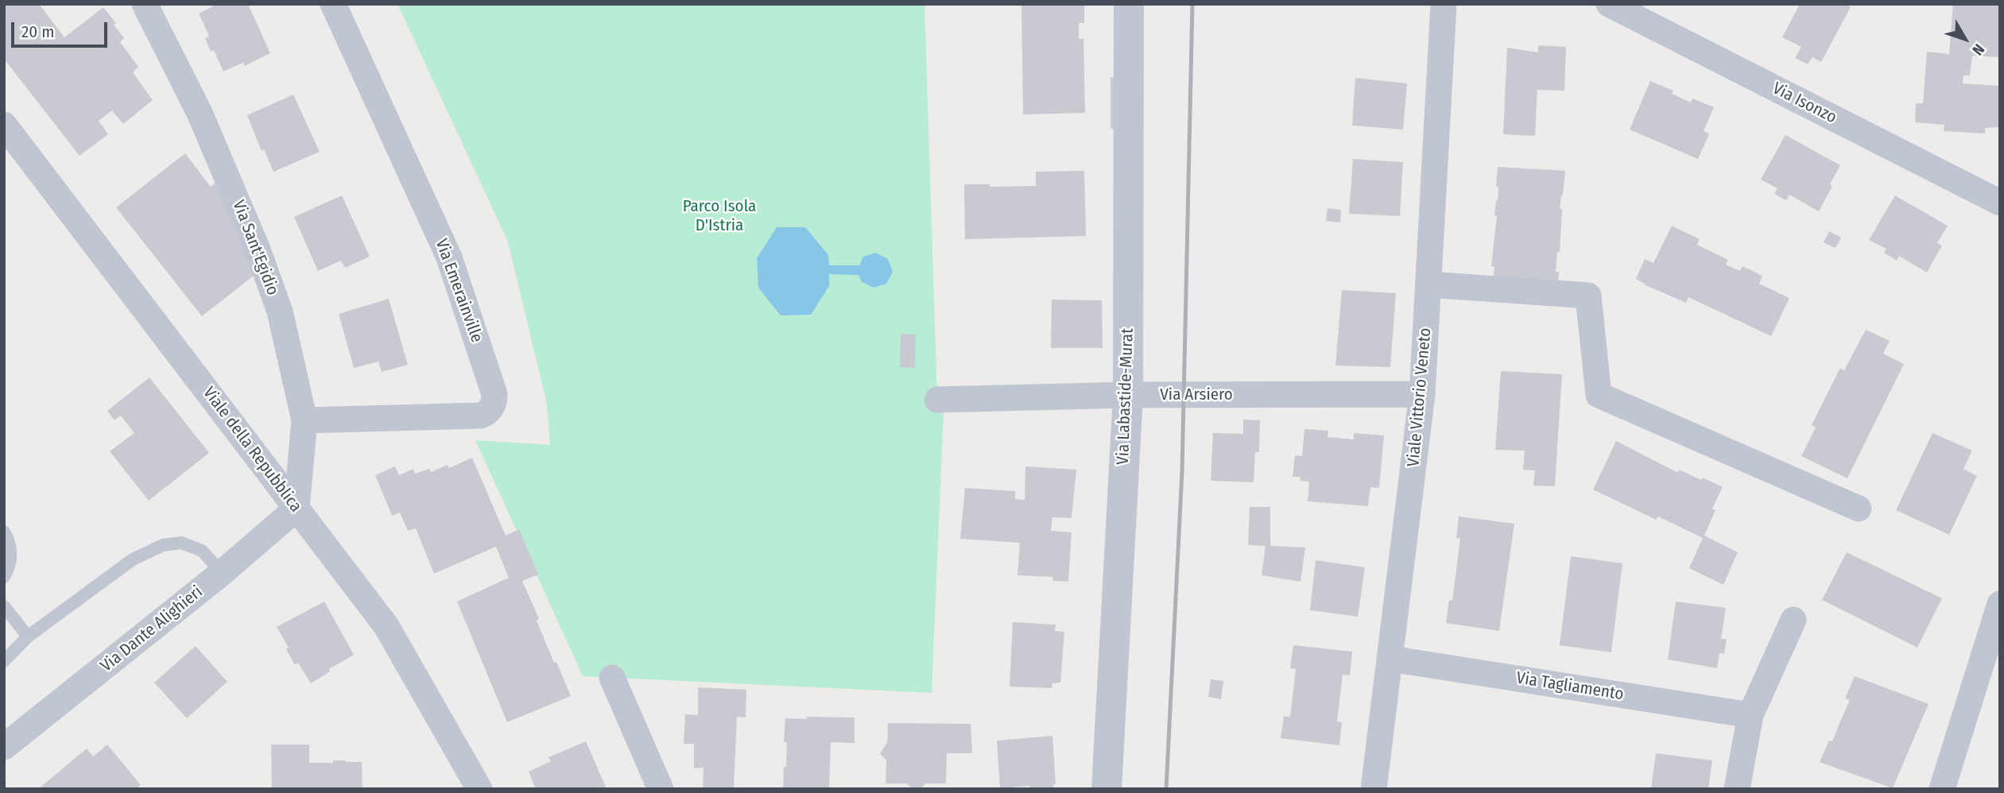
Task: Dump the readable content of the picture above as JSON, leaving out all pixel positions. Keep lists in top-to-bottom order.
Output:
{
  "streets": {
    "street": [
      "Via Isonzo",
      "Via Sant'Egidio",
      "Via Emerainville",
      "Via Arsiero",
      "Via Labastide-Murat",
      "Viale Vittorio Veneto",
      "Viale della Repubblica",
      "Via Dante Alighieri",
      "Via Tagliamento"
    ]
  },
  "crossings": [
    ["Via Sant'Egidio", "Via Emerainville"],
    ["Via Sant'Egidio", "Viale della Repubblica"],
    ["Via Sant'Egidio", "Via Dante Alighieri"],
    ["Via Arsiero", "Via Labastide-Murat"],
    ["Via Arsiero", "Viale Vittorio Veneto"],
    ["Viale Vittorio Veneto", "Via Tagliamento"],
    ["Viale della Repubblica", "Via Dante Alighieri"]
  ],
  "parks": ["Parco Isola D'Istria"],
  "scale_bar": "20 m",
  "north": "bottom right"
}
